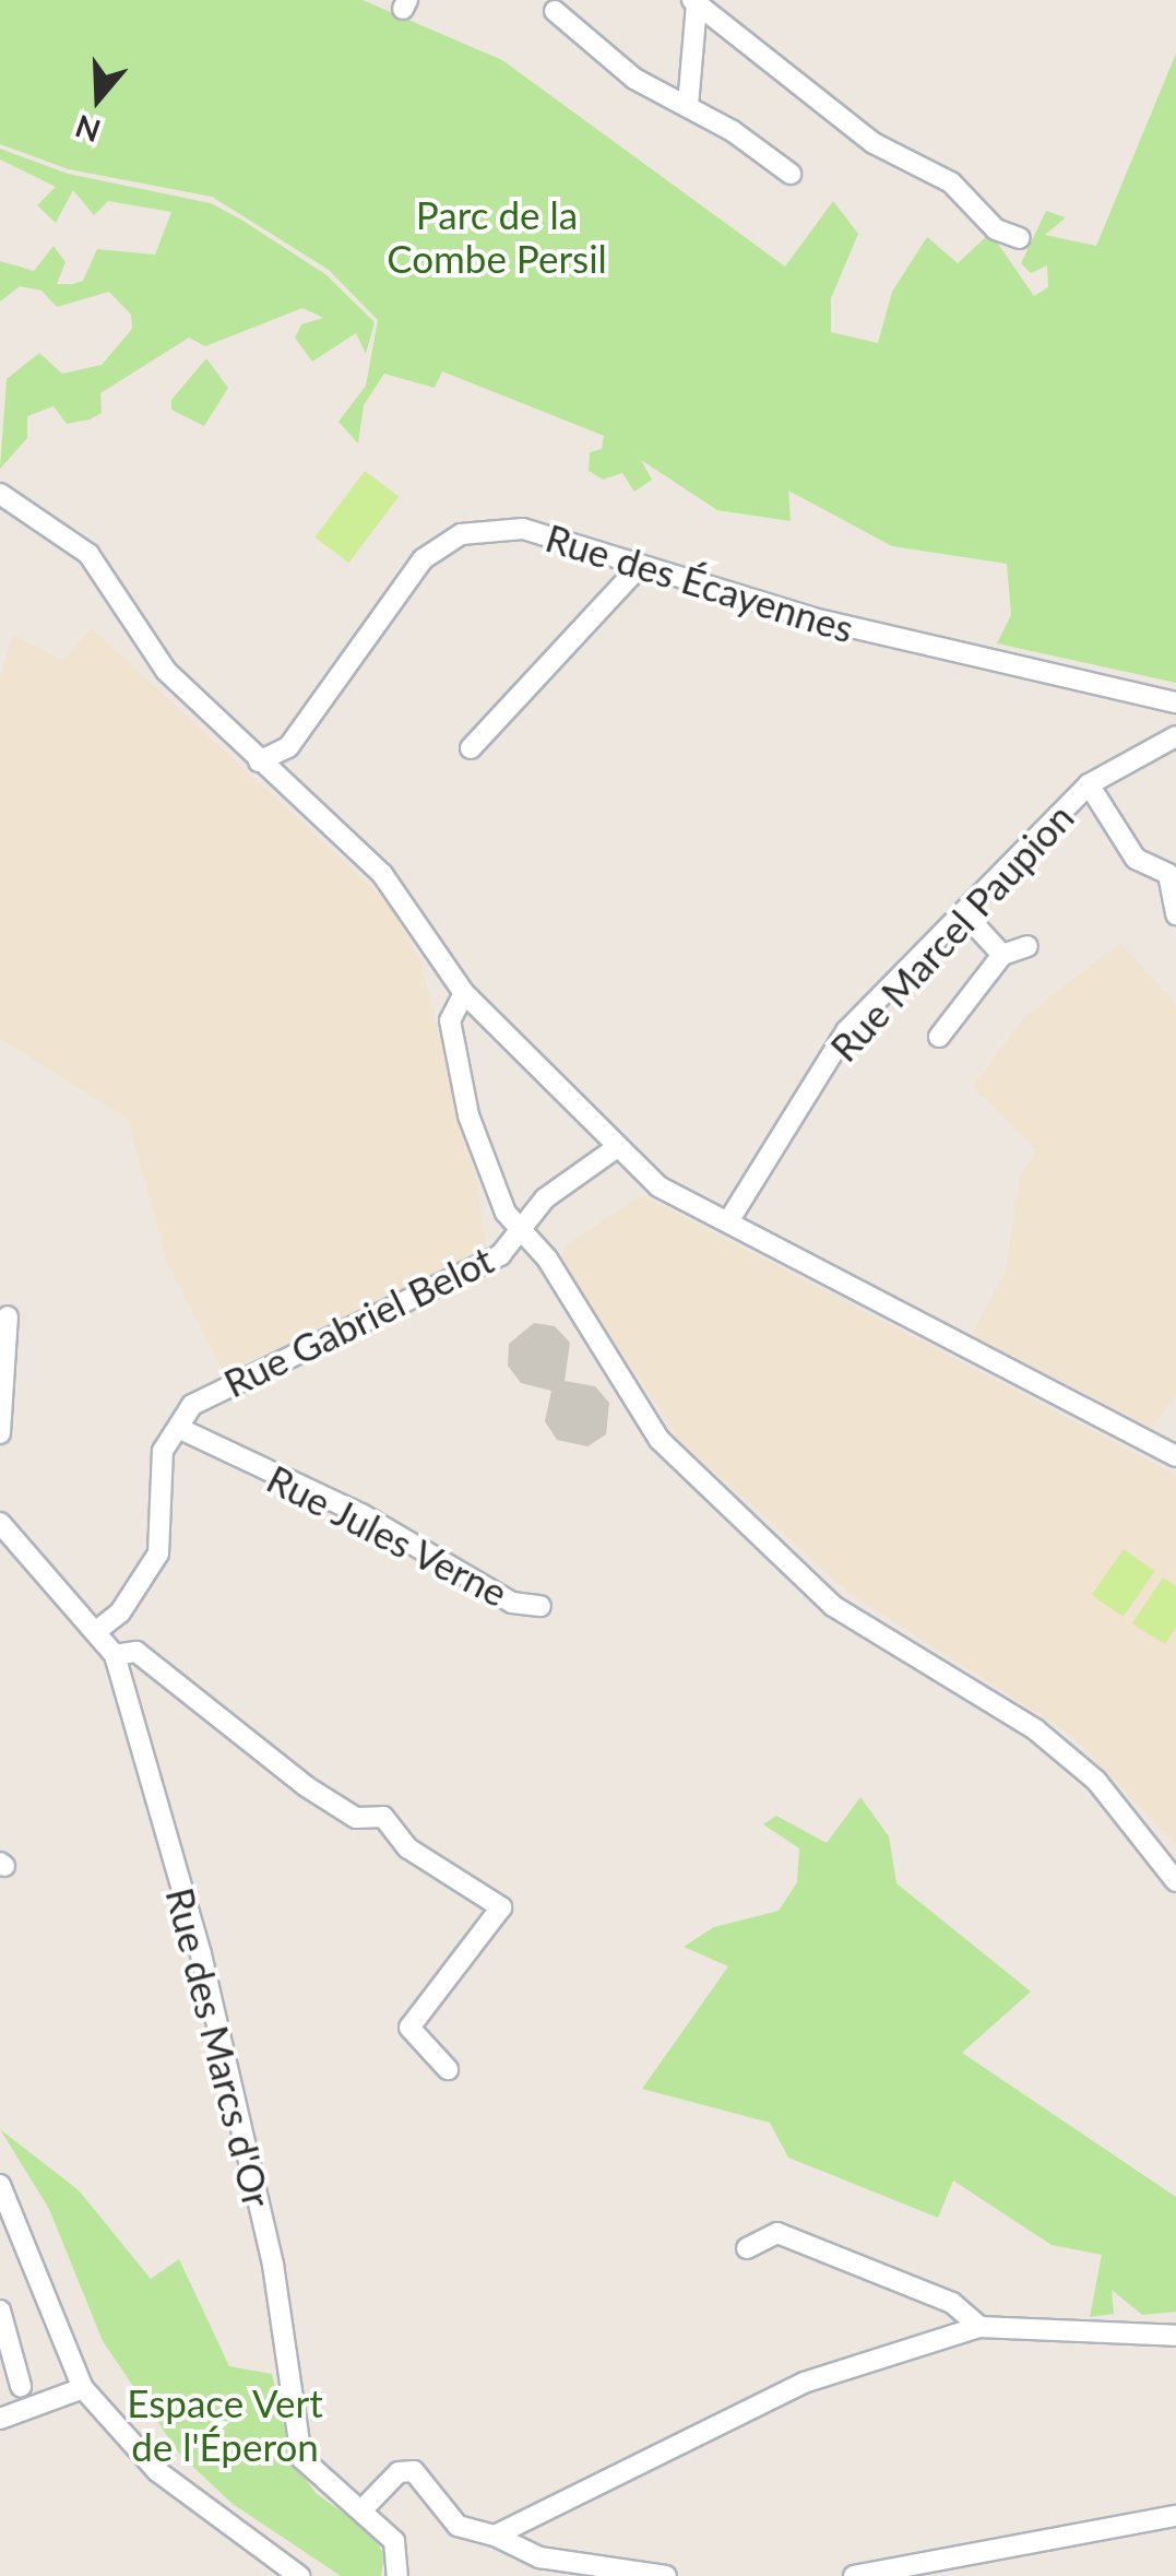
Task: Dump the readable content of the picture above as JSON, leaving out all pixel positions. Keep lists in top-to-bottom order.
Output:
{
  "streets": {
    "street": [
      "Rue des Écayennes",
      "Rue Marcel Paupion",
      "Rue Gabriel Belot",
      "Rue Jules Verne",
      "Rue des Marcs d'Or"
    ]
  },
  "crossings": [
    ["Rue Gabriel Belot", "Rue Jules Verne"],
    ["Rue Gabriel Belot", "Rue des Marcs d'Or"]
  ],
  "parks": ["Parc de la Combe Persil", "Espace Vert de l'Éperon"],
  "north": "bottom"
}
